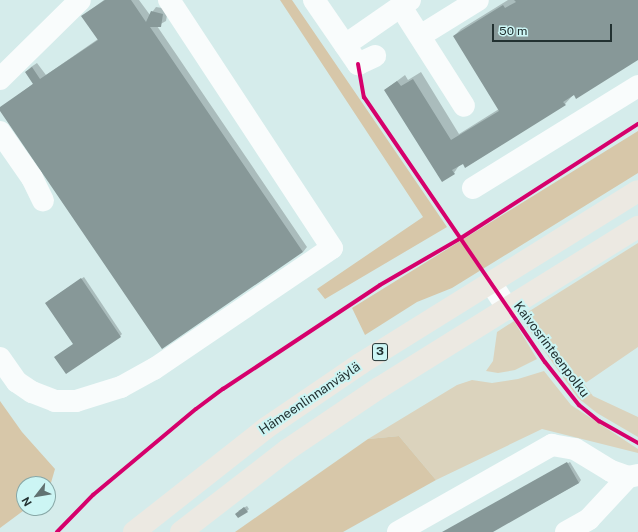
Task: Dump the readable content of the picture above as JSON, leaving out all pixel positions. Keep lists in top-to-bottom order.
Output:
{
  "streets": {
    "highway": ["3", "Hämeenlinnanväylä"],
    "cycle path": ["Kaivosrinteenpolku"]
  },
  "scale_bar": "50 m",
  "north": "bottom left"
}
